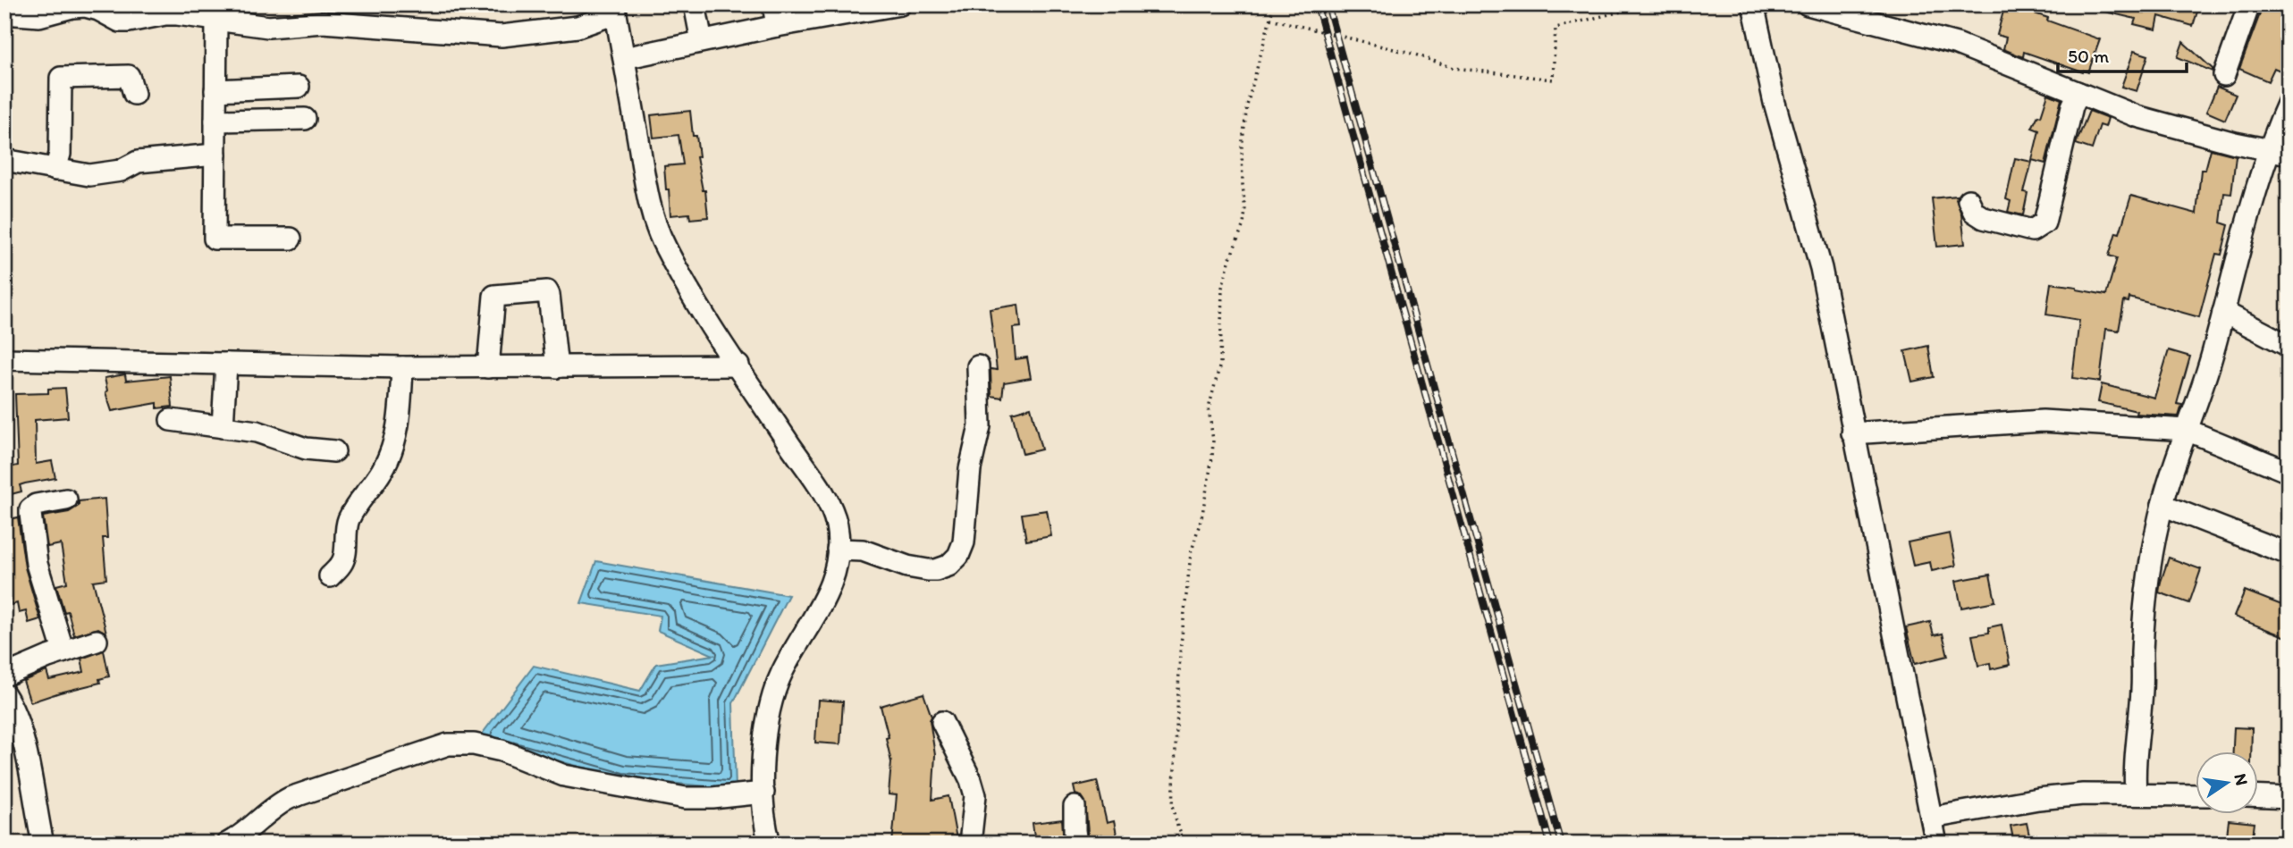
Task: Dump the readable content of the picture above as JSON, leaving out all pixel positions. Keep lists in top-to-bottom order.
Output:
{
  "scale_bar": "50 m",
  "north": "right"
}
